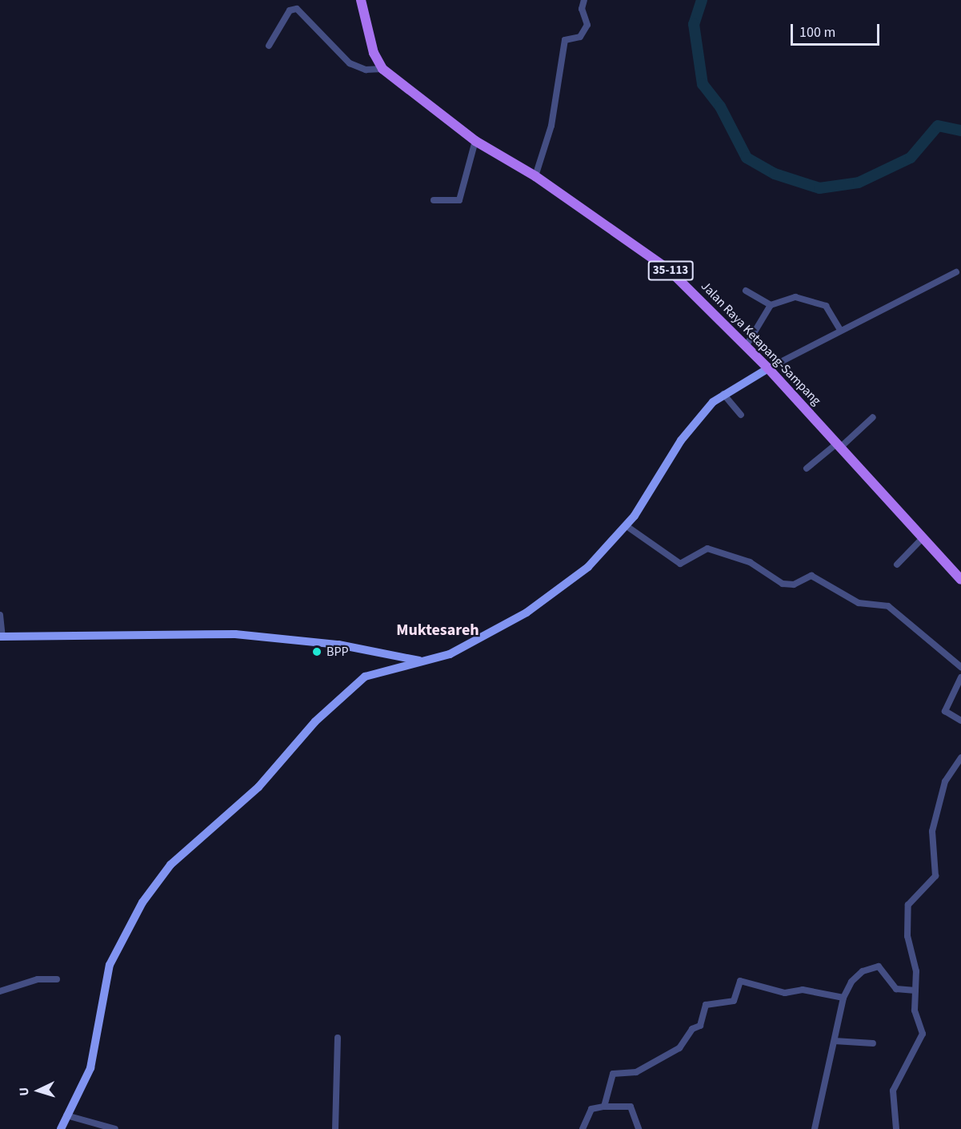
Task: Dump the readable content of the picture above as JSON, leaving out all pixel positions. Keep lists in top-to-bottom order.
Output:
{
  "streets": {
    "main road": ["35-113", "Jalan Raya Ketapang-Sampang"]
  },
  "districts": ["Muktesareh"],
  "places": ["BPP"],
  "scale_bar": "100 m",
  "north": "left"
}
